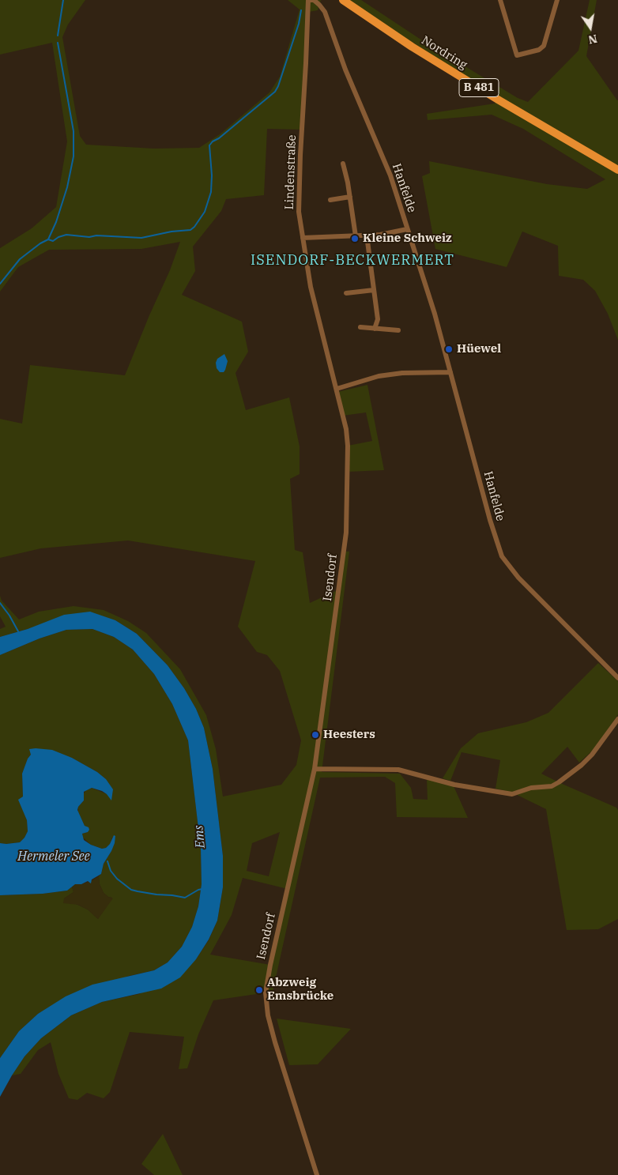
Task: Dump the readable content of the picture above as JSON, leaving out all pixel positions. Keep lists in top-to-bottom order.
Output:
{
  "streets": {
    "main road": ["Nordring", "B 481"],
    "street": ["Lindenstraße", "Hanfelde", "Isendorf"]
  },
  "crossings": [
    ["Lindenstraße", "Hanfelde"],
    ["Lindenstraße", "Isendorf"]
  ],
  "districts": ["ISENDORF-BECKWERMERT"],
  "water": ["Ems", "Hermeler See"],
  "places": [
    "Kleine Schweiz",
    "Hüewel",
    "Heesters",
    "Abzweig Emsbrücke"
  ],
  "north": "bottom"
}
